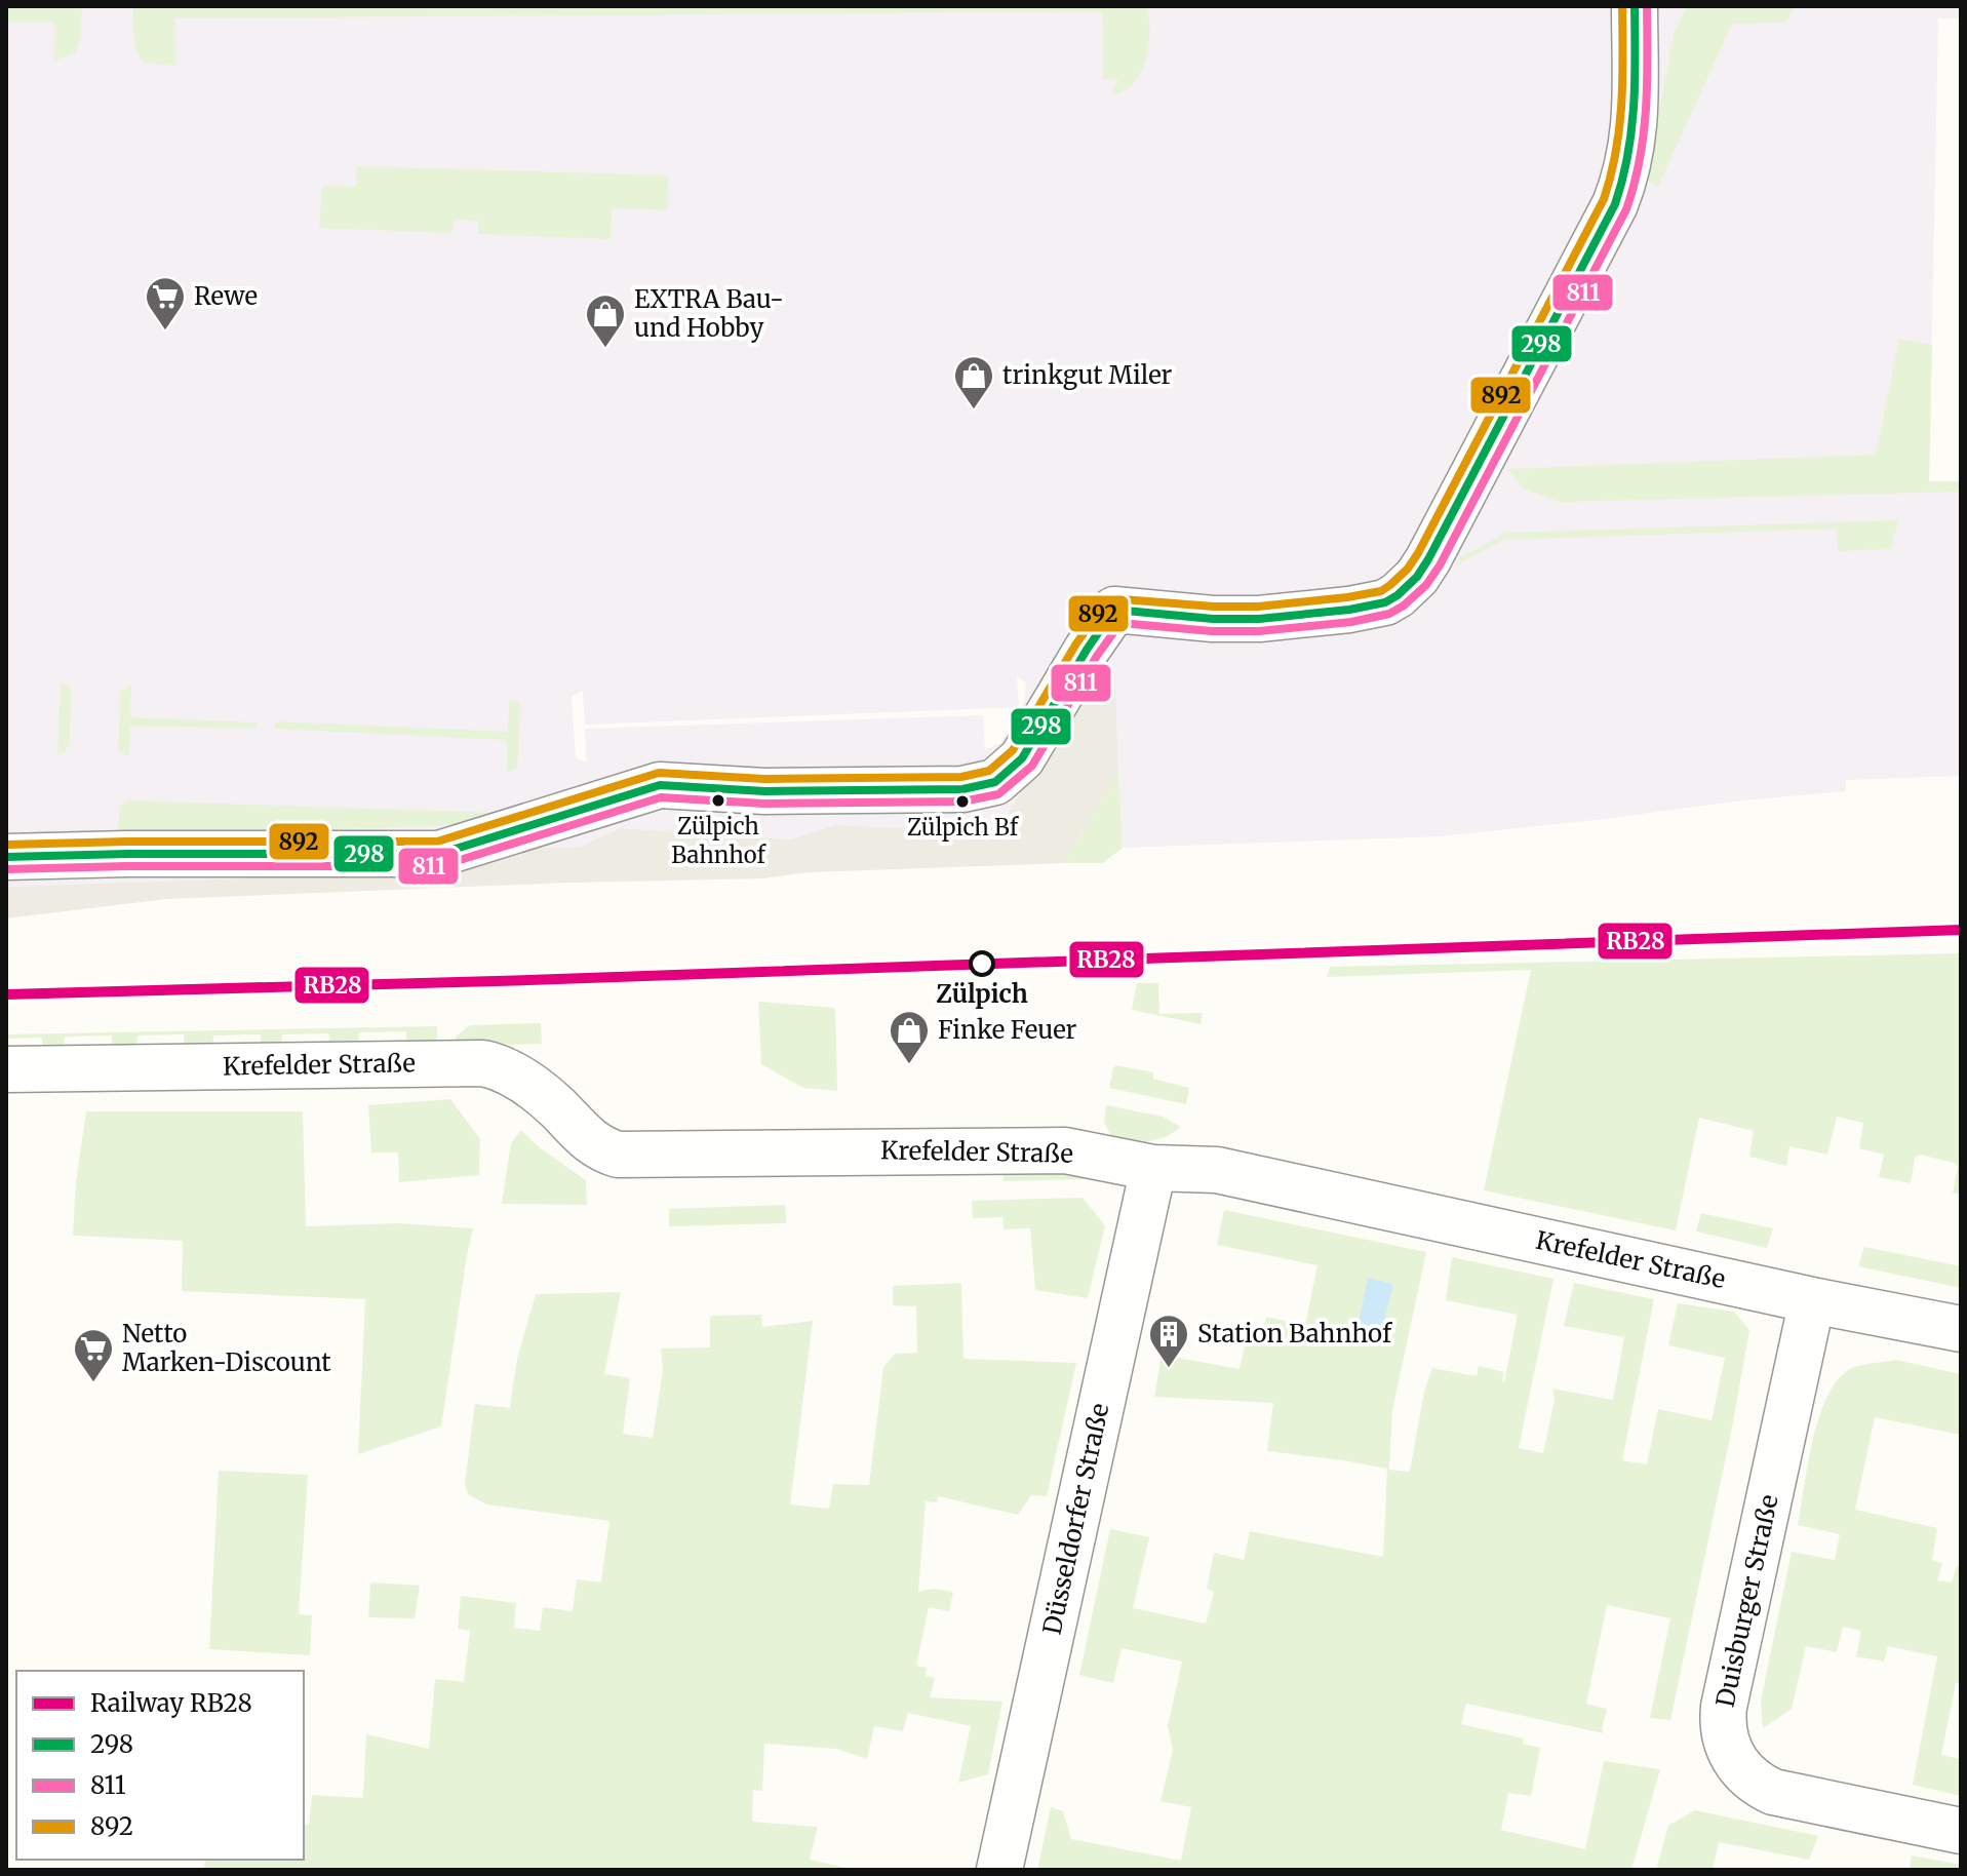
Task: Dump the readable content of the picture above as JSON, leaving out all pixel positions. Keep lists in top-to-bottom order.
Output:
{
  "streets": {
    "street": ["Krefelder Straße", "Düsseldorfer Straße", "Duisburger Straße"]
  },
  "crossings": [
    ["Krefelder Straße", "Düsseldorfer Straße"],
    ["Krefelder Straße", "Duisburger Straße"]
  ],
  "places": {
    "supermarket": ["Rewe", "Netto Marken-Discount"],
    "shop": ["EXTRA Bau- und Hobby", "trinkgut Miler", "Finke Feuer"],
    "other": ["Zülpich Bahnhof", "Zülpich Bf", "Zülpich"],
    "building": ["Station Bahnhof"]
  },
  "lines": [
    "transit line 298",
    "transit line 811",
    "transit line 892",
    "rail line RB28"
  ],
  "legend": [
    "Railway RB28",
    "298",
    "811",
    "892"
  ]
}
